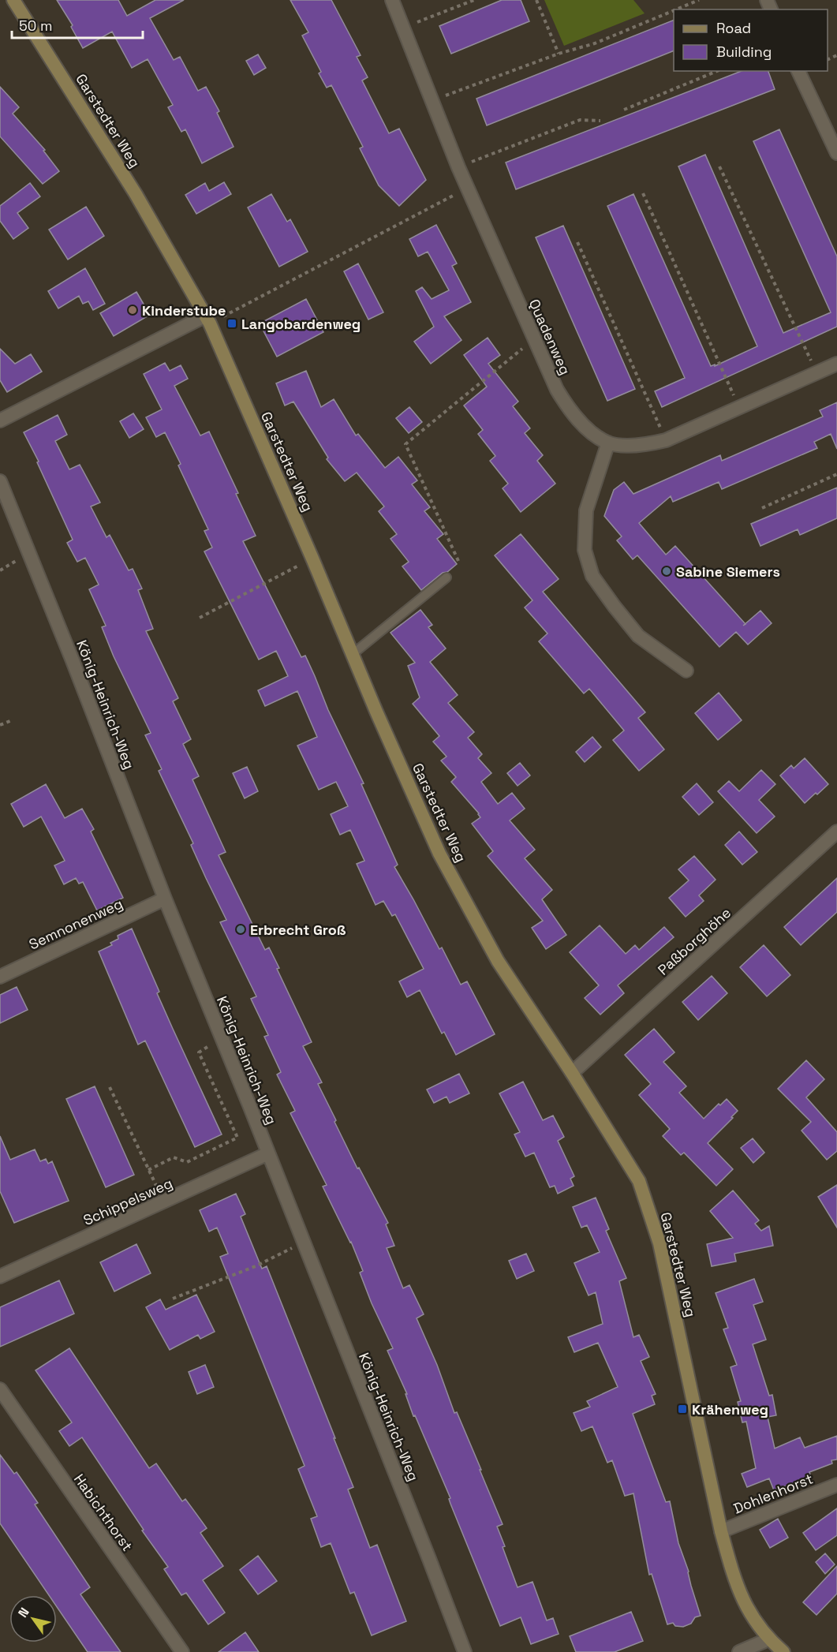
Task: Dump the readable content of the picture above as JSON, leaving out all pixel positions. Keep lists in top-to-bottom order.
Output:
{
  "streets": {
    "main road": ["Garstedter Weg"],
    "street": [
      "Quadenweg",
      "König-Heinrich-Weg",
      "Semnonenweg",
      "Paßborghöhe",
      "Schippelsweg",
      "Dohlenhorst",
      "Habichthorst"
    ]
  },
  "crossings": [
    ["Garstedter Weg", "Paßborghöhe"],
    ["Garstedter Weg", "Dohlenhorst"],
    ["König-Heinrich-Weg", "Semnonenweg"],
    ["König-Heinrich-Weg", "Schippelsweg"]
  ],
  "places": {
    "other": ["Kinderstube", "Sabine Siemers", "Erbrecht Groß"],
    "transit": ["Langobardenweg", "Krähenweg"]
  },
  "legend": ["Road", "Building"],
  "scale_bar": "50 m",
  "north": "top left"
}
